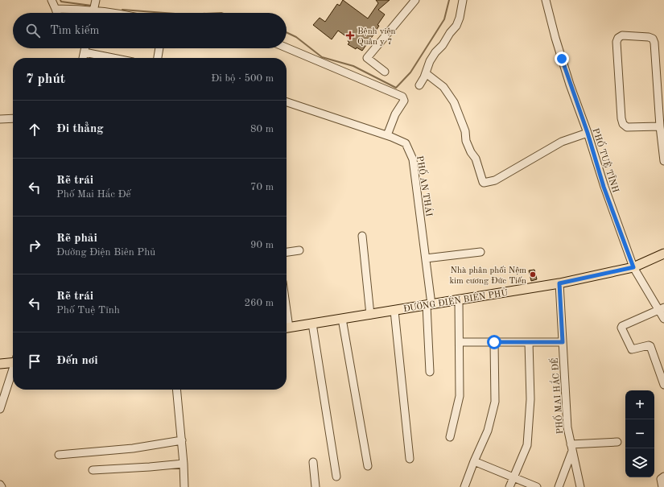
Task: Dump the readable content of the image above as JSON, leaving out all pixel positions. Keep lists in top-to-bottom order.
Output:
{
  "streets": {
    "main road": ["ĐƯỜNG ĐIỆN BIÊN PHỦ"],
    "street": ["PHỐ TUỆ TĨNH", "PHỐ AN THÁI", "PHỐ MAI HẮC ĐẾ"]
  },
  "crossings": [
    ["PHỐ TUỆ TĨNH", "ĐƯỜNG ĐIỆN BIÊN PHỦ"],
    ["PHỐ AN THÁI", "ĐƯỜNG ĐIỆN BIÊN PHỦ"],
    ["ĐƯỜNG ĐIỆN BIÊN PHỦ", "PHỐ MAI HẮC ĐẾ"]
  ],
  "places": {
    "health": ["Bệnh viện Quân y 7"],
    "other": ["Nhà phân phối Nệm kim cương Đức Tiến"]
  },
  "page": {
    "search": "Tìm kiếm",
    "heading": ["7 phút", "Đi bộ · 500 m"],
    "list": [
      ["Đi thẳng", "80 m"],
      ["Rẽ trái", "Phố Mai Hắc Đế", "70 m"],
      ["Rẽ phải", "Đường Điện Biên Phủ", "90 m"],
      ["Rẽ trái", "Phố Tuệ Tĩnh", "260 m"],
      "Đến nơi"
    ],
    "map_buttons": ["+", "−"]
  }
}
